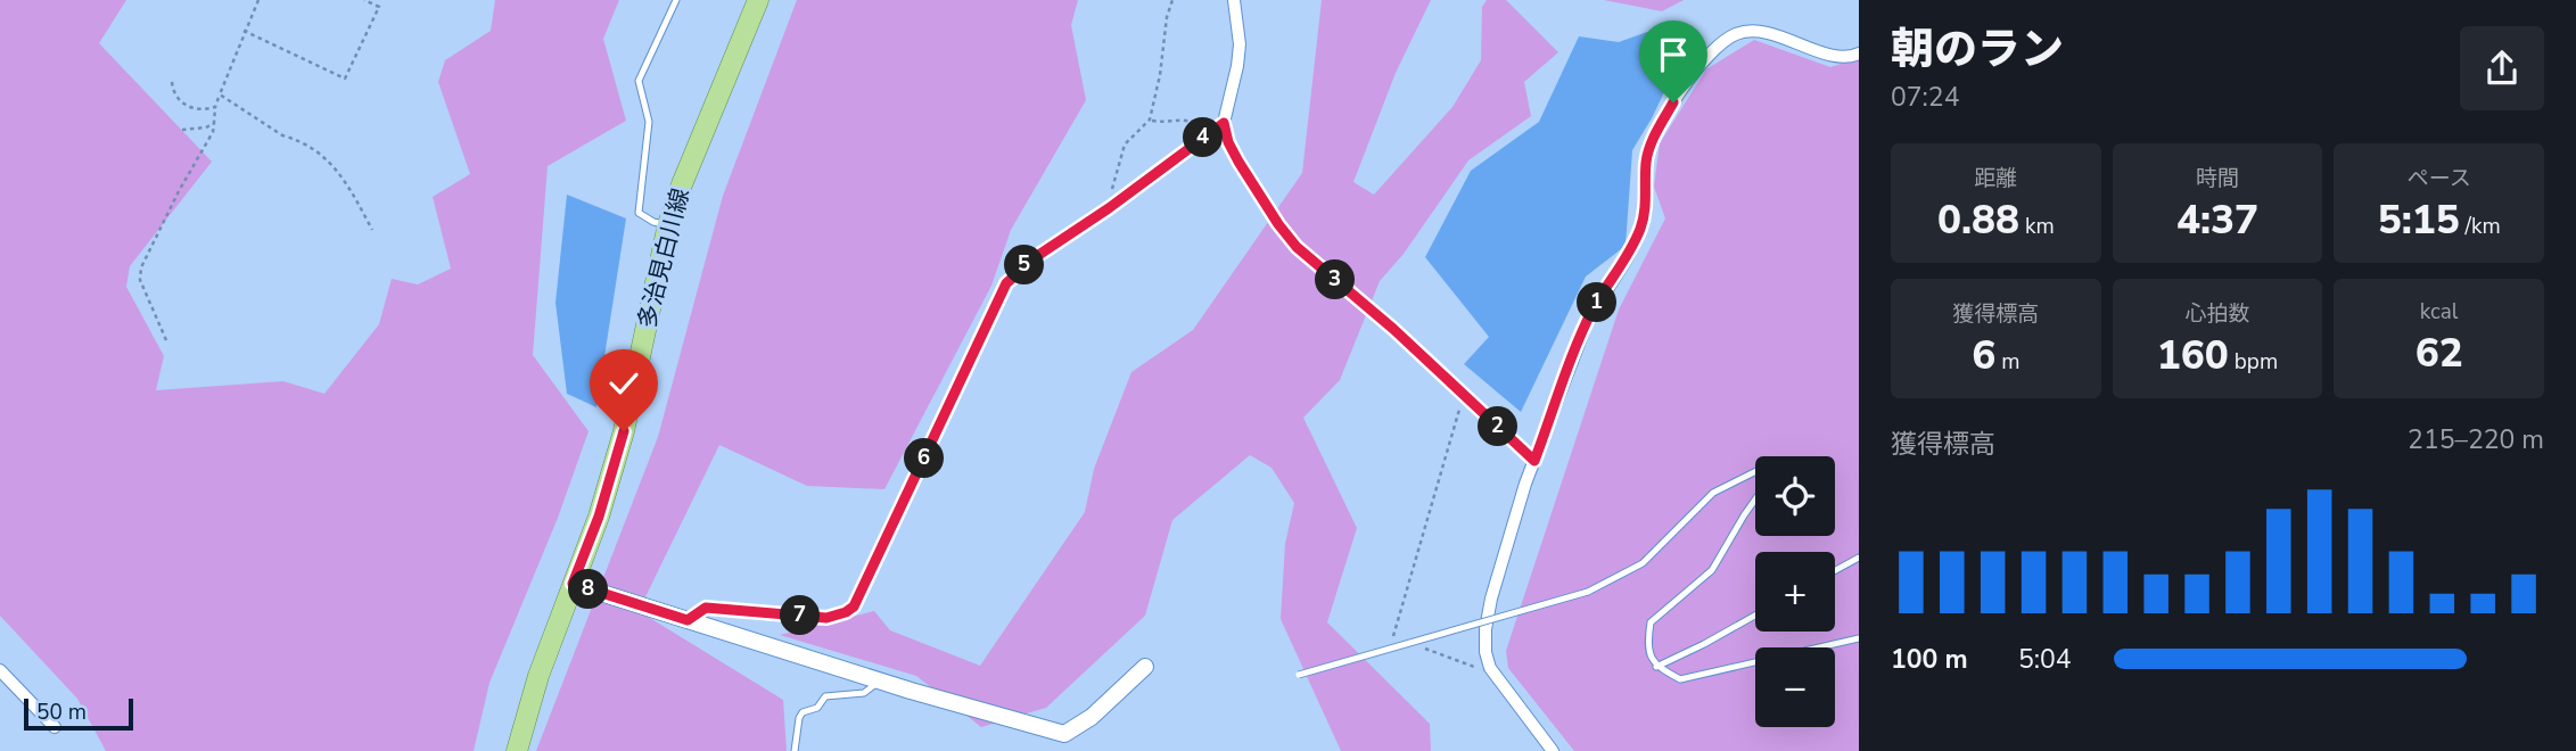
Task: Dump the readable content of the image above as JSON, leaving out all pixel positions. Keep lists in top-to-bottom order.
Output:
{
  "streets": {
    "main road": ["多治見白川線"]
  },
  "scale_bar": "50 m",
  "page": {
    "heading": ["朝のラン", "07:24"],
    "pins": [
      "4",
      "5",
      "3",
      "1",
      "2",
      "6",
      "8",
      "7"
    ],
    "stats": [
      ["距離", "0.88 km"],
      ["時間", "4:37"],
      ["ペース", "5:15 /km"],
      ["獲得標高", "6 m"],
      ["心拍数", "160 bpm"],
      ["kcal", "62"]
    ],
    "chart": ["獲得標高", "215–220 m"],
    "map_buttons": ["+", "−"],
    "list": [
      {
        "name": "100 m",
        "note": "5:04"
      }
    ],
    "scale": "50 m"
  }
}
